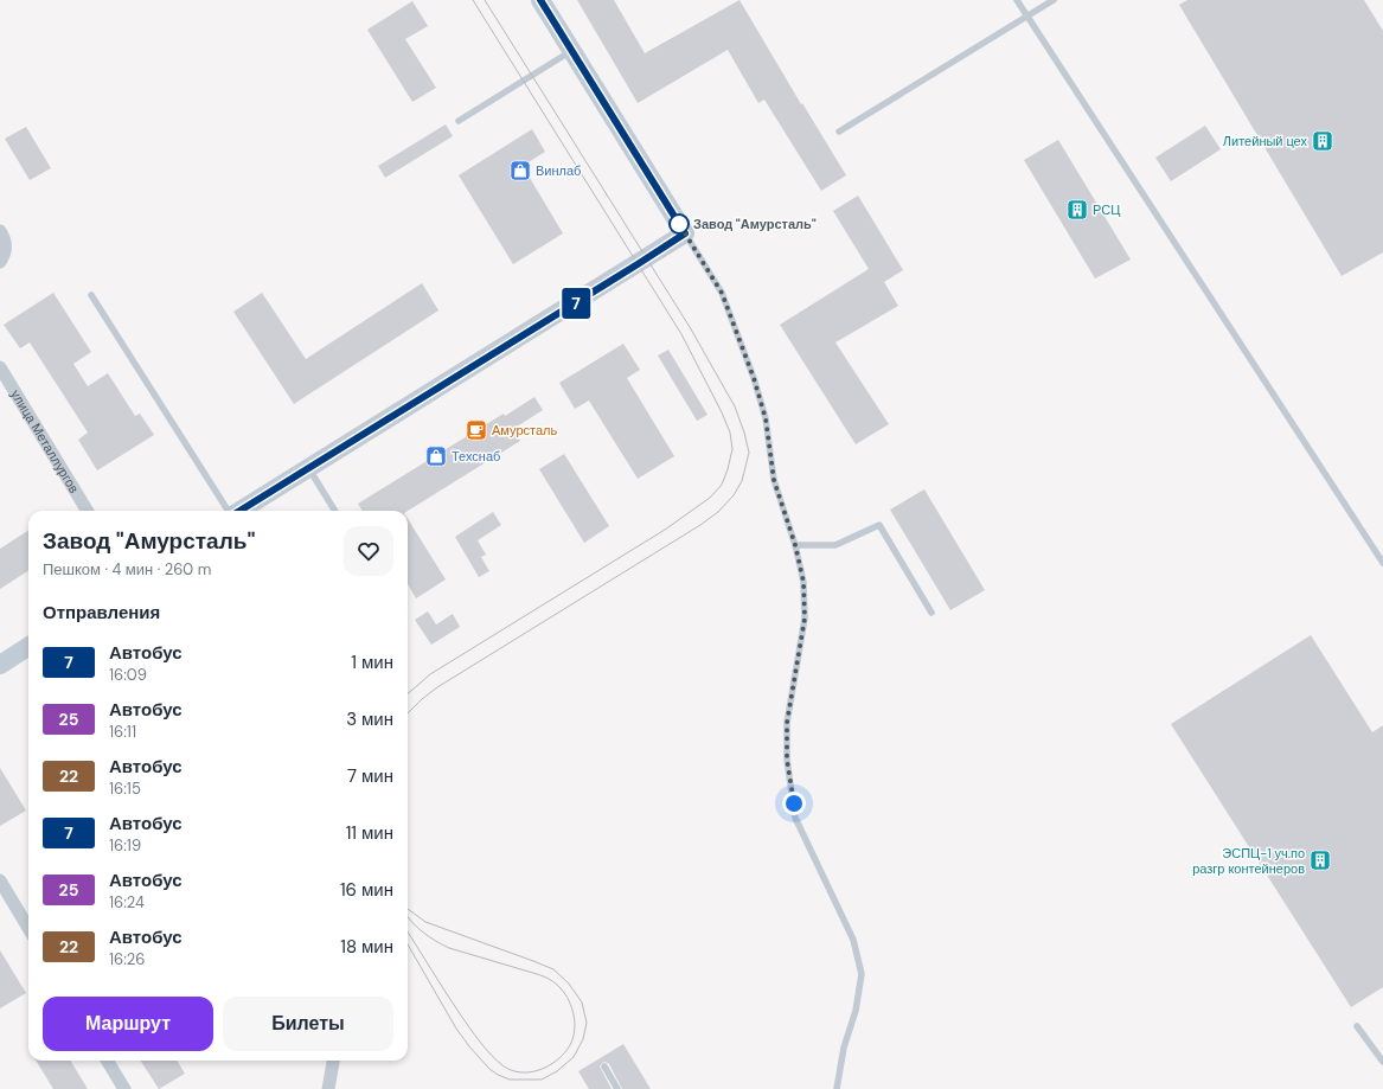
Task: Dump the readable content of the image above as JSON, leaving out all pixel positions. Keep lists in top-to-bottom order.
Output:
{
  "streets": {
    "street": ["улица Металлургов"]
  },
  "places": {
    "building": ["Литейный цех", "РСЦ", "ЭСПЦ-1 уч.по разгр контейнеров"],
    "shop": ["Винлаб", "Техснаб"],
    "other": ["Завод \"Амурсталь\""],
    "cafe": ["Амурсталь"]
  },
  "lines": ["bus line 7"],
  "page": {
    "on_map": "7",
    "heading": [
      ["Завод \"Амурсталь\"", "Пешком · 4 мин · 260 m"],
      "Отправления"
    ],
    "list": [
      {
        "mark": "7",
        "name": "Автобус",
        "note": "16:09",
        "value": "1 мин"
      },
      {
        "mark": "25",
        "name": "Автобус",
        "note": "16:11",
        "value": "3 мин"
      },
      {
        "mark": "22",
        "name": "Автобус",
        "note": "16:15",
        "value": "7 мин"
      },
      {
        "mark": "7",
        "name": "Автобус",
        "note": "16:19",
        "value": "11 мин"
      },
      {
        "mark": "25",
        "name": "Автобус",
        "note": "16:24",
        "value": "16 мин"
      },
      {
        "mark": "22",
        "name": "Автобус",
        "note": "16:26",
        "value": "18 мин"
      }
    ],
    "buttons": ["Маршрут", "Билеты"]
  }
}
